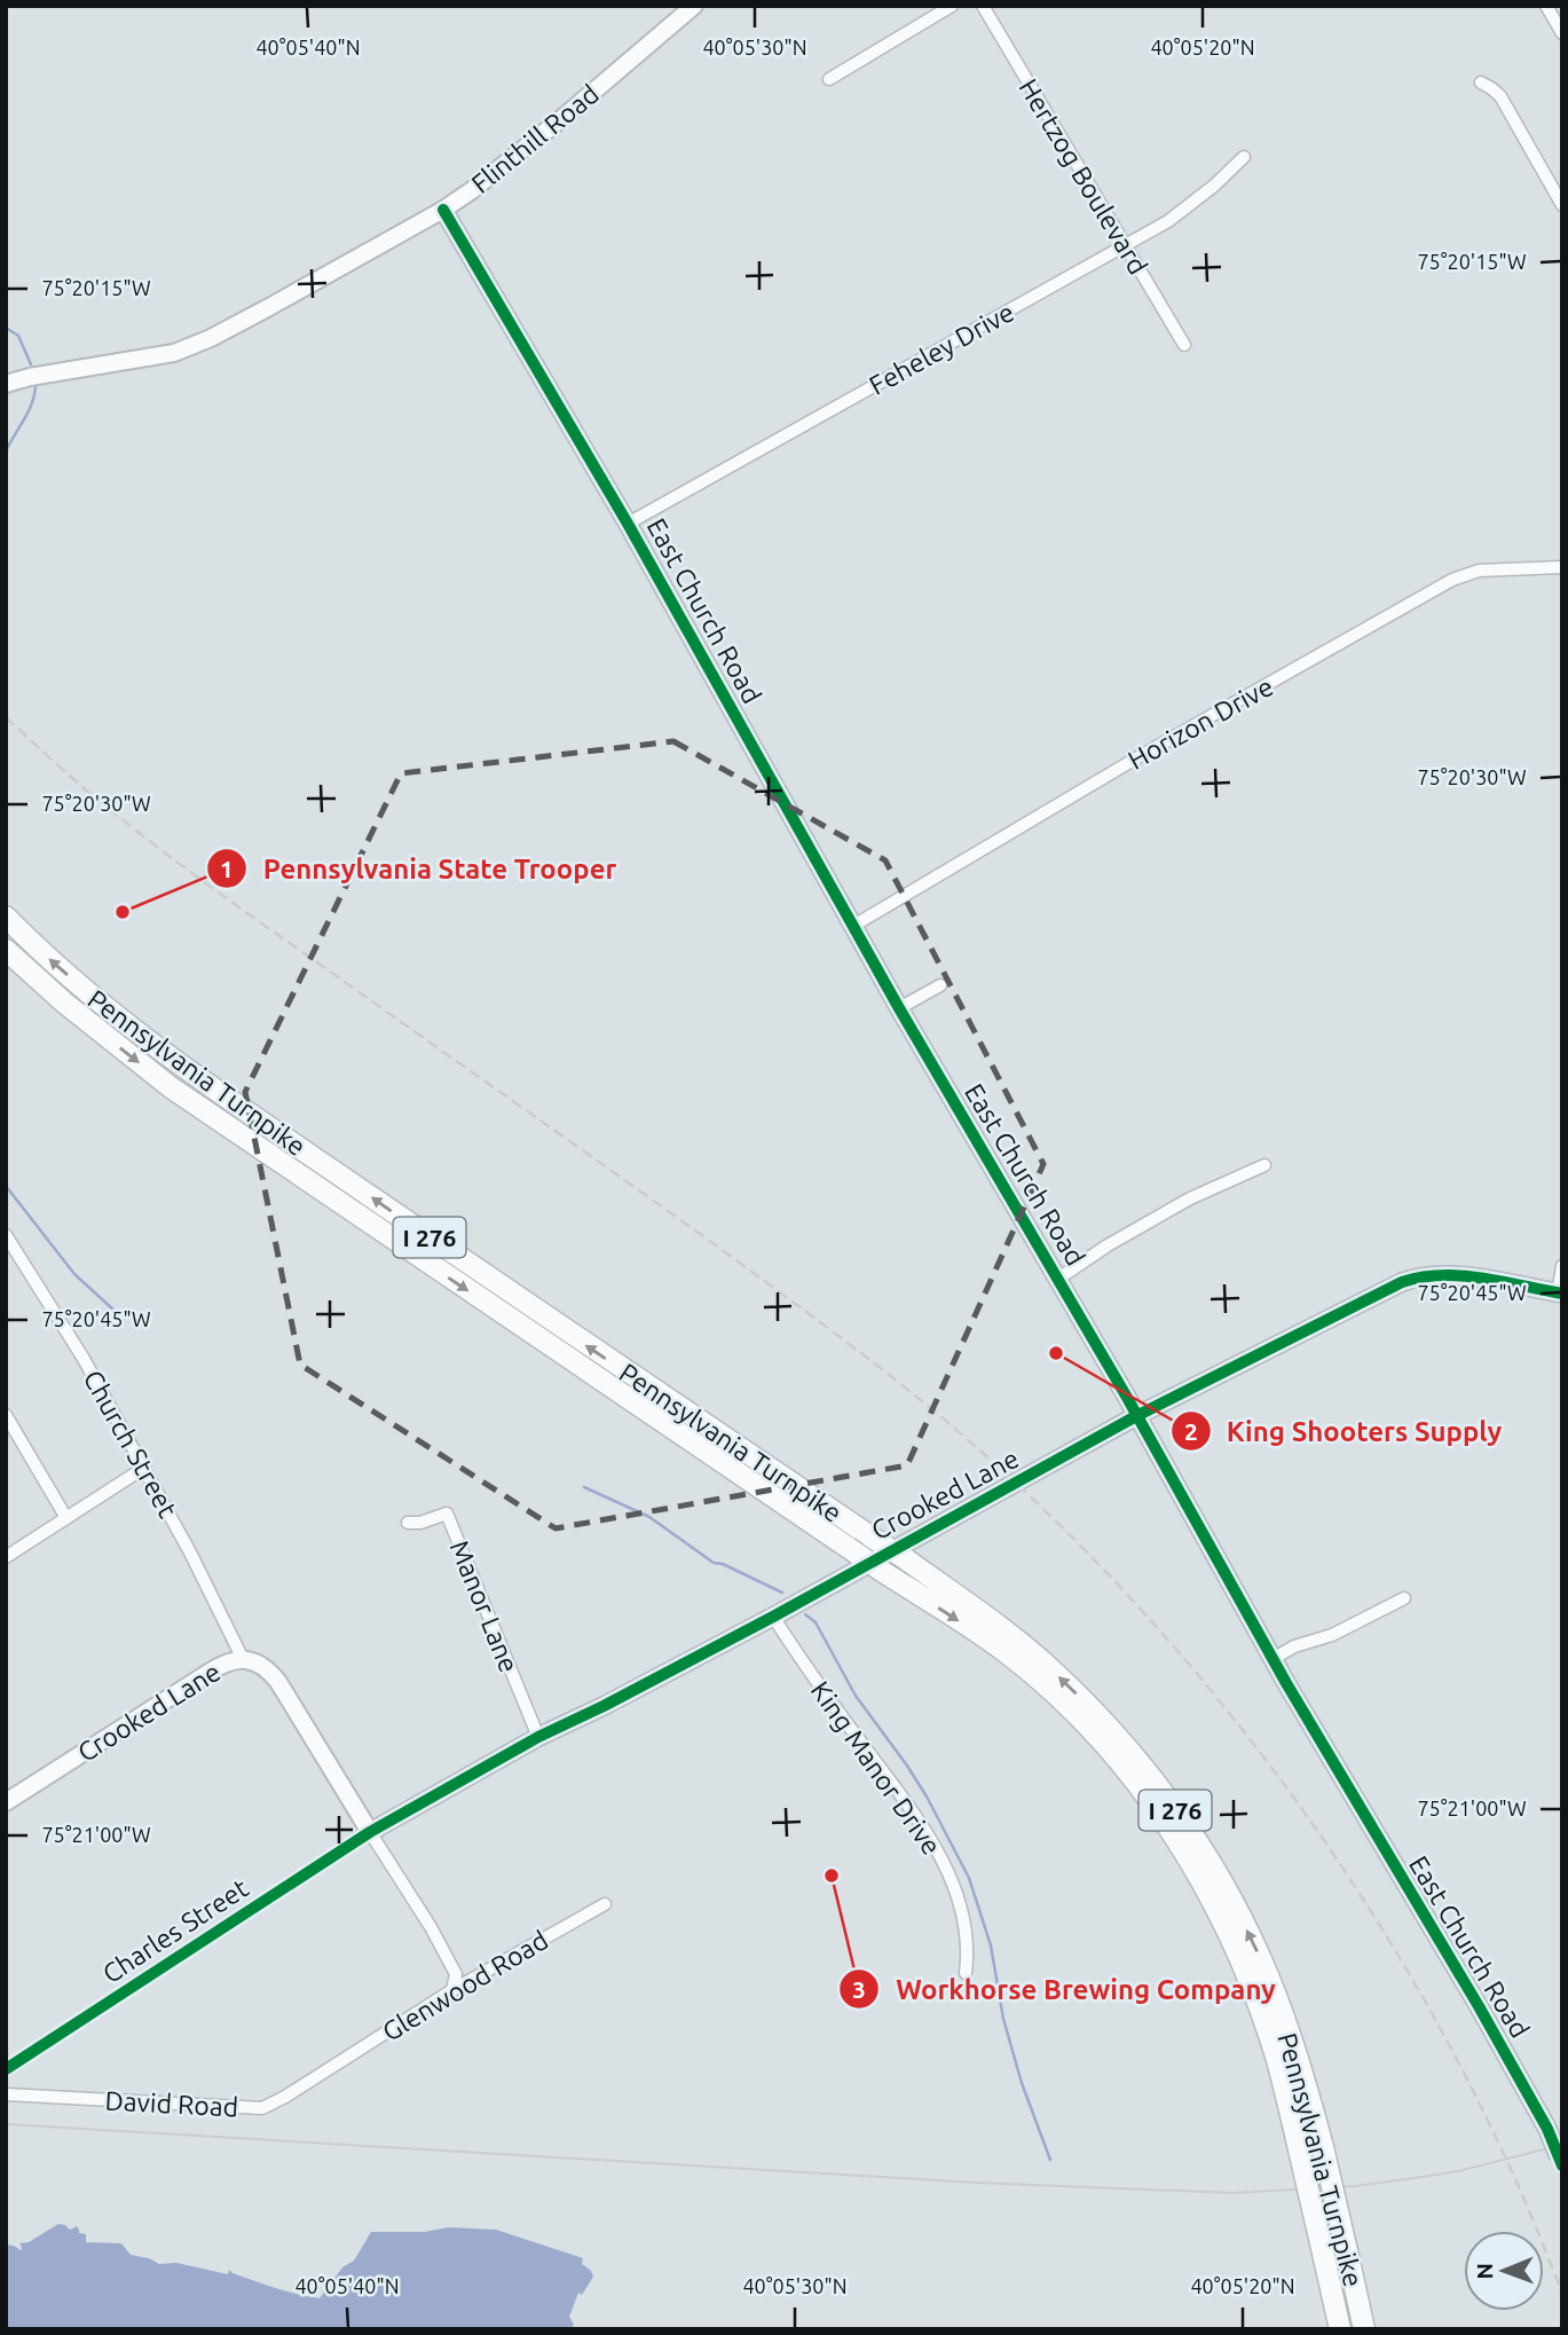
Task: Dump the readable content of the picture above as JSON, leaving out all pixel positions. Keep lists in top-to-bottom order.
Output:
{
  "streets": {
    "highway": ["Pennsylvania Turnpike", "I 276"],
    "street": [
      "Flinthill Road",
      "Hertzog Boulevard",
      "Feheley Drive",
      "East Church Road",
      "Horizon Drive",
      "Church Street",
      "Crooked Lane",
      "Manor Lane",
      "King Manor Drive",
      "Charles Street",
      "Glenwood Road",
      "David Road"
    ]
  },
  "crossings": [
    ["Flinthill Road", "East Church Road"],
    ["Hertzog Boulevard", "Feheley Drive"],
    ["Feheley Drive", "East Church Road"],
    ["East Church Road", "Horizon Drive"],
    ["East Church Road", "Crooked Lane"],
    ["Church Street", "Crooked Lane"],
    ["Crooked Lane", "Manor Lane"],
    ["Crooked Lane", "King Manor Drive"],
    ["Crooked Lane", "Charles Street"],
    ["Glenwood Road", "David Road"]
  ],
  "places": ["Pennsylvania State Trooper", "King Shooters Supply", "Workhorse Brewing Company"],
  "north": "left",
  "coordinates": [
    "40°05'40\"N",
    "40°05'30\"N",
    "40°05'20\"N",
    "75°20'15\"W",
    "75°20'30\"W",
    "75°20'45\"W",
    "75°21'00\"W"
  ]
}
